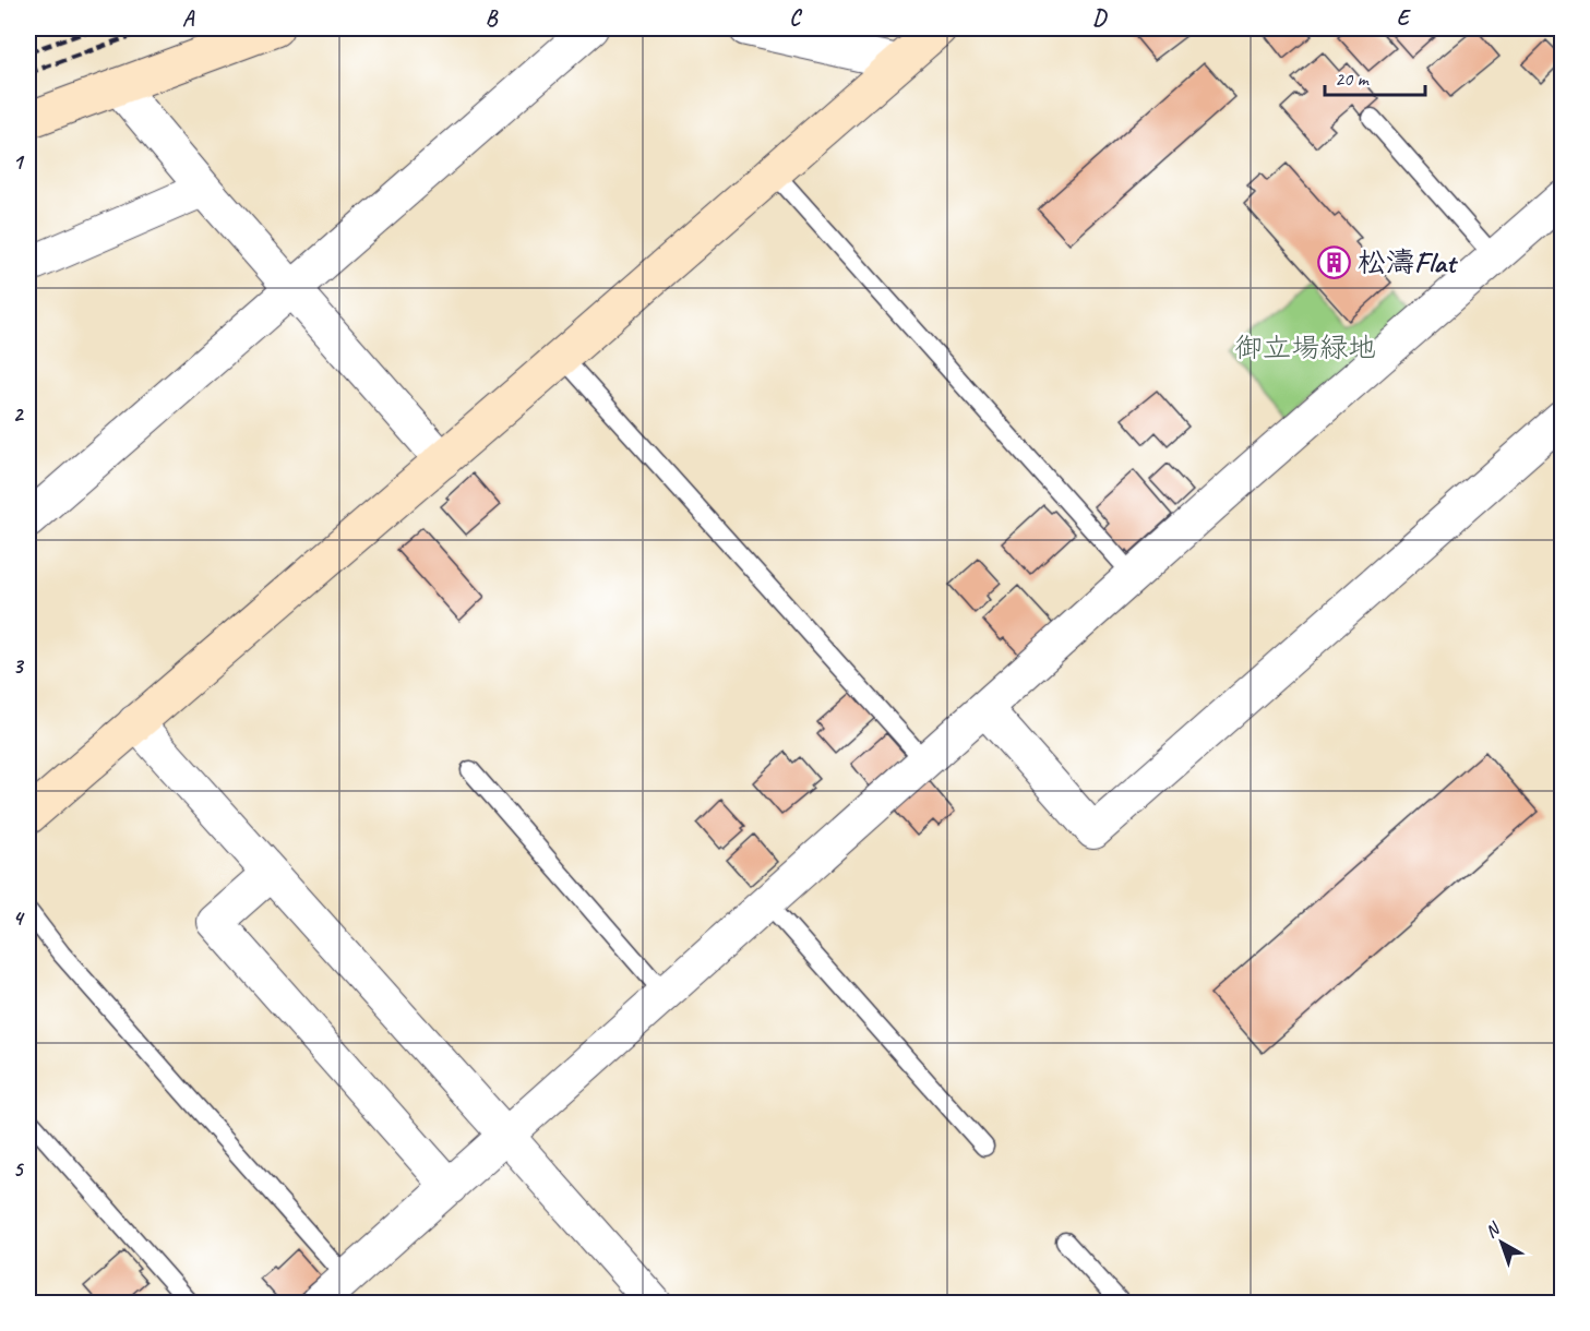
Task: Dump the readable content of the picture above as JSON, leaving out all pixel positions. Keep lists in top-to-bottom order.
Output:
{
  "parks": ["御立場緑地"],
  "places": {
    "building": ["松濤Flat"]
  },
  "scale_bar": "20 m",
  "north": "top left",
  "grid": {
    "columns": [
      "A",
      "B",
      "C",
      "D",
      "E"
    ],
    "rows": [
      "1",
      "2",
      "3",
      "4",
      "5"
    ]
  }
}
